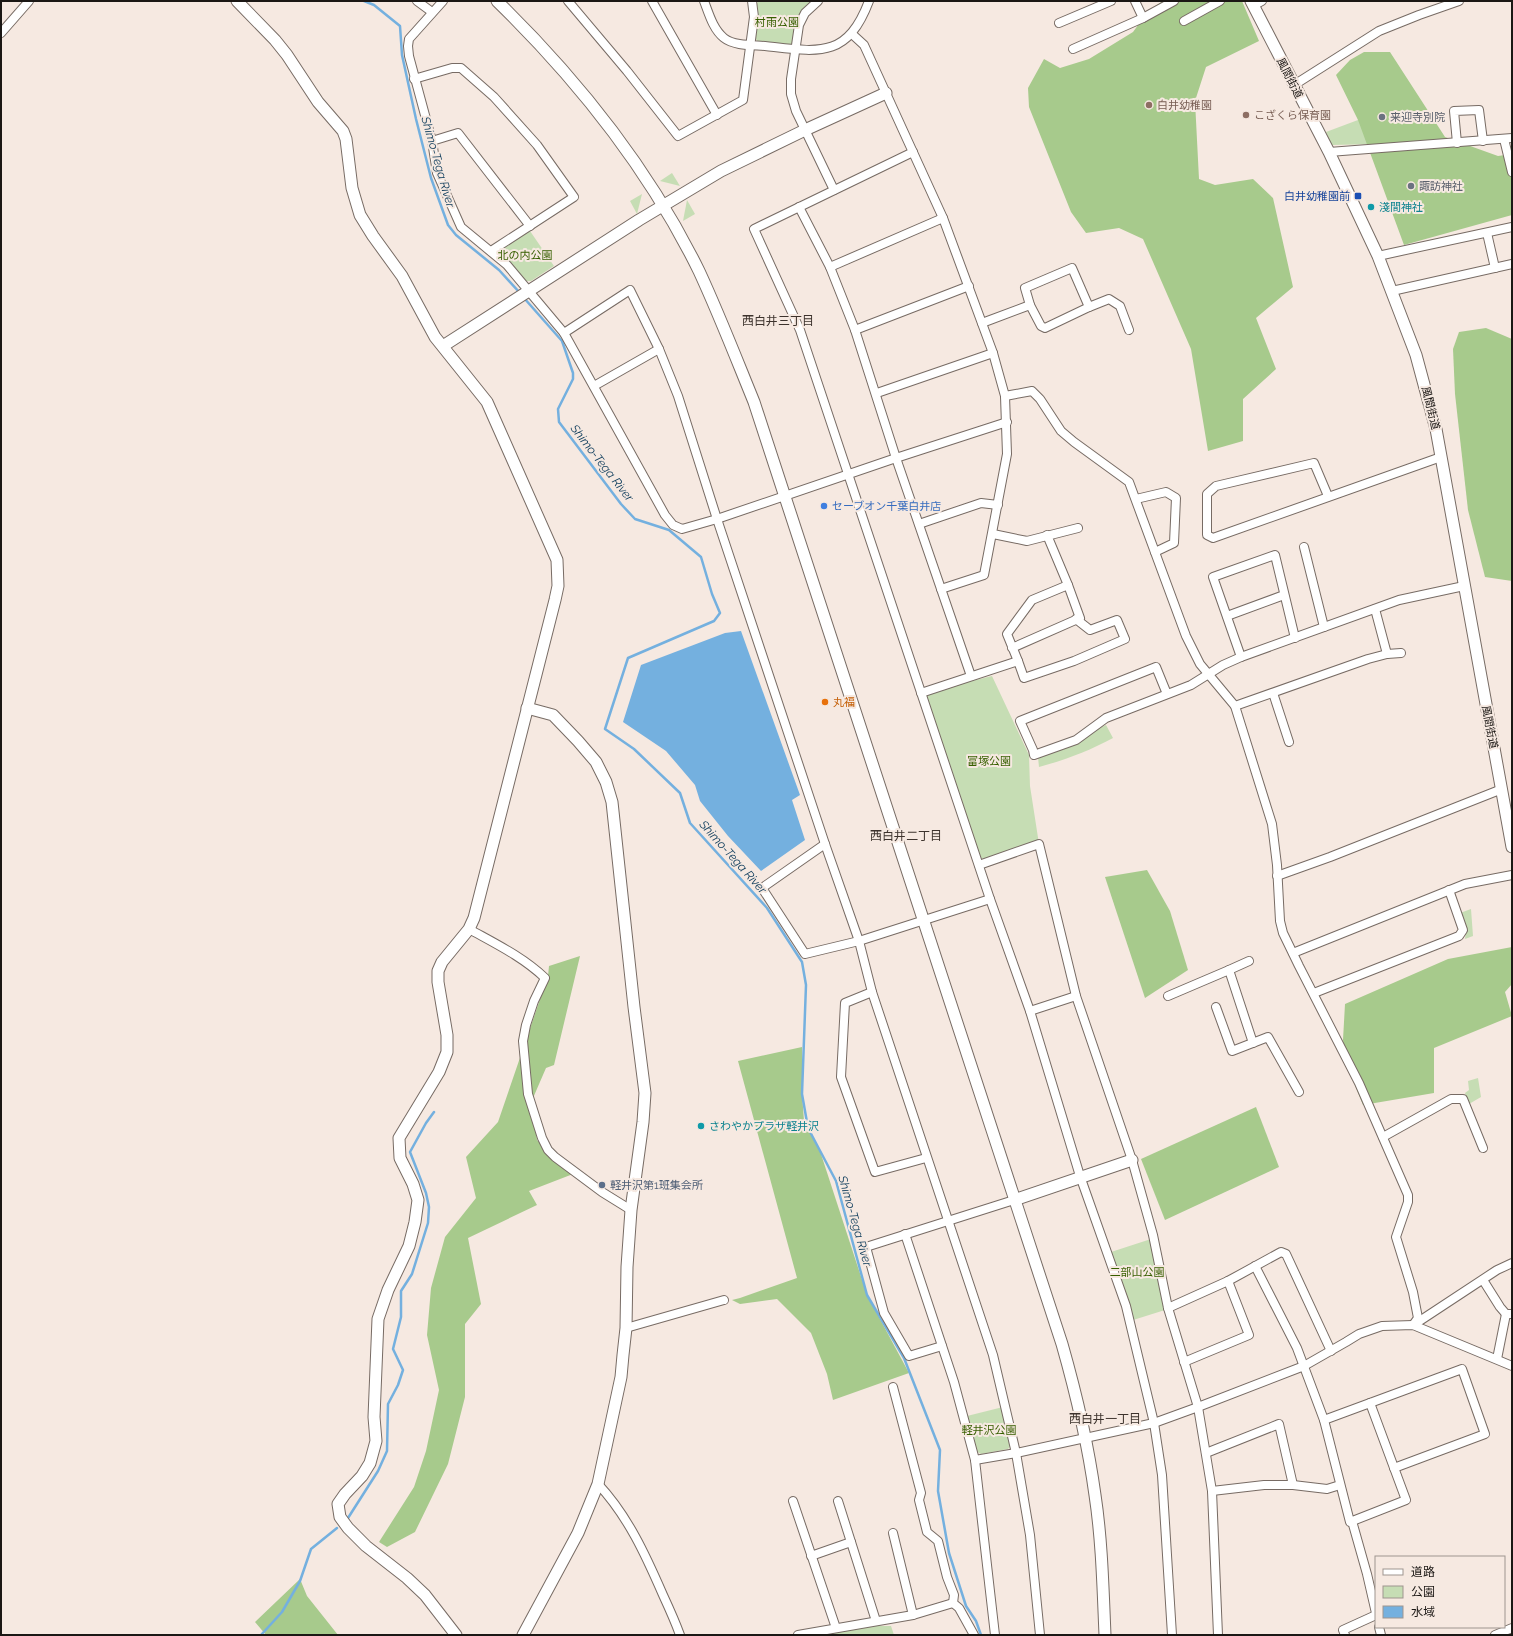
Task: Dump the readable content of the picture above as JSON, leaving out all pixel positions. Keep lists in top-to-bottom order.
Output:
{
  "streets": {
    "street": ["風間街道"]
  },
  "districts": ["西白井三丁目", "西白井二丁目", "西白井一丁目"],
  "water": ["Shimo-Tega River"],
  "parks": [
    "村雨公園",
    "北の内公園",
    "富塚公園",
    "二部山公園",
    "軽井沢公園"
  ],
  "places": {
    "other": [
      "白井幼稚園",
      "こざくら保育園",
      "来迎寺別院",
      "諏訪神社",
      "淺間神社",
      "セーブオン千葉白井店",
      "丸福",
      "さわやかプラザ軽井沢",
      "軽井沢第1班集会所"
    ],
    "transit": ["白井幼稚園前"]
  },
  "legend": ["道路", "公園", "水域"]
}
